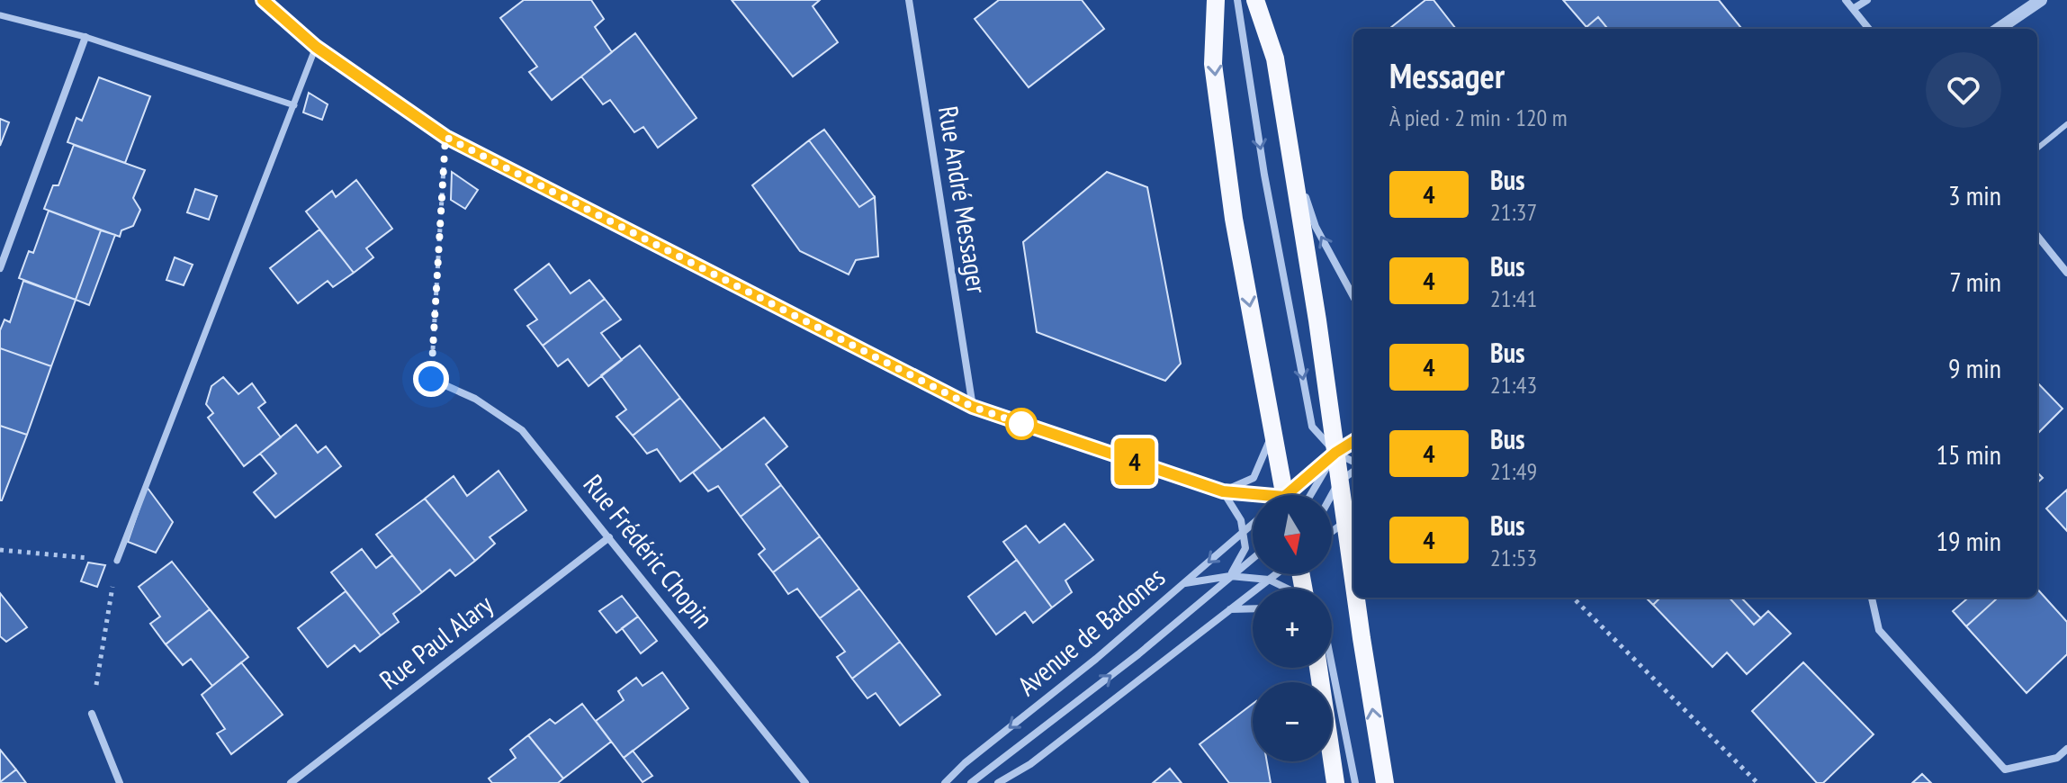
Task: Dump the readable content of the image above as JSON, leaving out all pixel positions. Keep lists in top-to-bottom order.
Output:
{
  "streets": {
    "street": [
      "Rue André Messager",
      "Rue Frédéric Chopin",
      "Avenue de Badones",
      "Rue Paul Alary"
    ]
  },
  "crossings": [
    ["Rue Frédéric Chopin", "Rue Paul Alary"]
  ],
  "lines": ["bus line 4"],
  "north": "bottom",
  "page": {
    "on_map": "4",
    "heading": ["Messager", "À pied · 2 min · 120 m"],
    "list": [
      {
        "mark": "4",
        "name": "Bus",
        "note": "21:37",
        "value": "3 min"
      },
      {
        "mark": "4",
        "name": "Bus",
        "note": "21:41",
        "value": "7 min"
      },
      {
        "mark": "4",
        "name": "Bus",
        "note": "21:43",
        "value": "9 min"
      },
      {
        "mark": "4",
        "name": "Bus",
        "note": "21:49",
        "value": "15 min"
      },
      {
        "mark": "4",
        "name": "Bus",
        "note": "21:53",
        "value": "19 min"
      }
    ],
    "map_buttons": ["+", "−"]
  }
}
